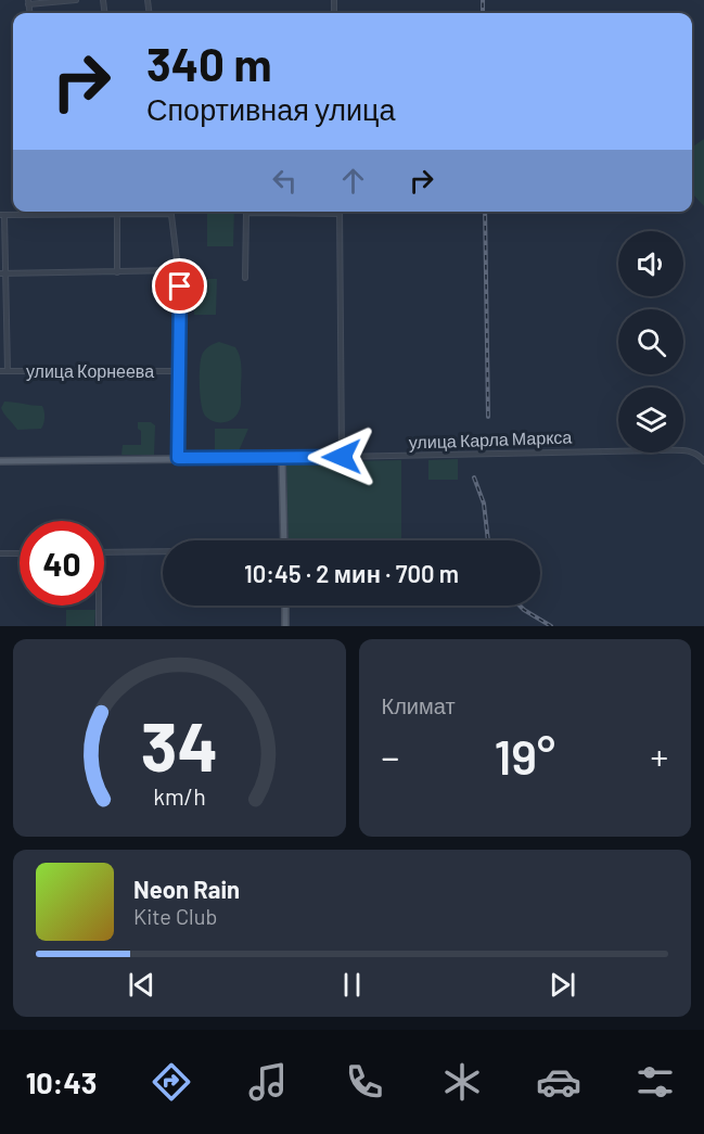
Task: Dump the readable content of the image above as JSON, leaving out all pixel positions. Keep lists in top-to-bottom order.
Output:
{
  "streets": {
    "main road": ["улица Карла Маркса"],
    "street": ["улица Корнеева"]
  },
  "page": {
    "turn": ["340 m", "Спортивная улица"],
    "limit": "40",
    "trip": "10:45 · 2 мин · 700 m",
    "tile": "Климат",
    "heat": ["−", "19°", "+"],
    "song": ["Neon Rain", "Kite Club"],
    "tabs": "10:43",
    "gauge": ["34", "km/h"]
  }
}
